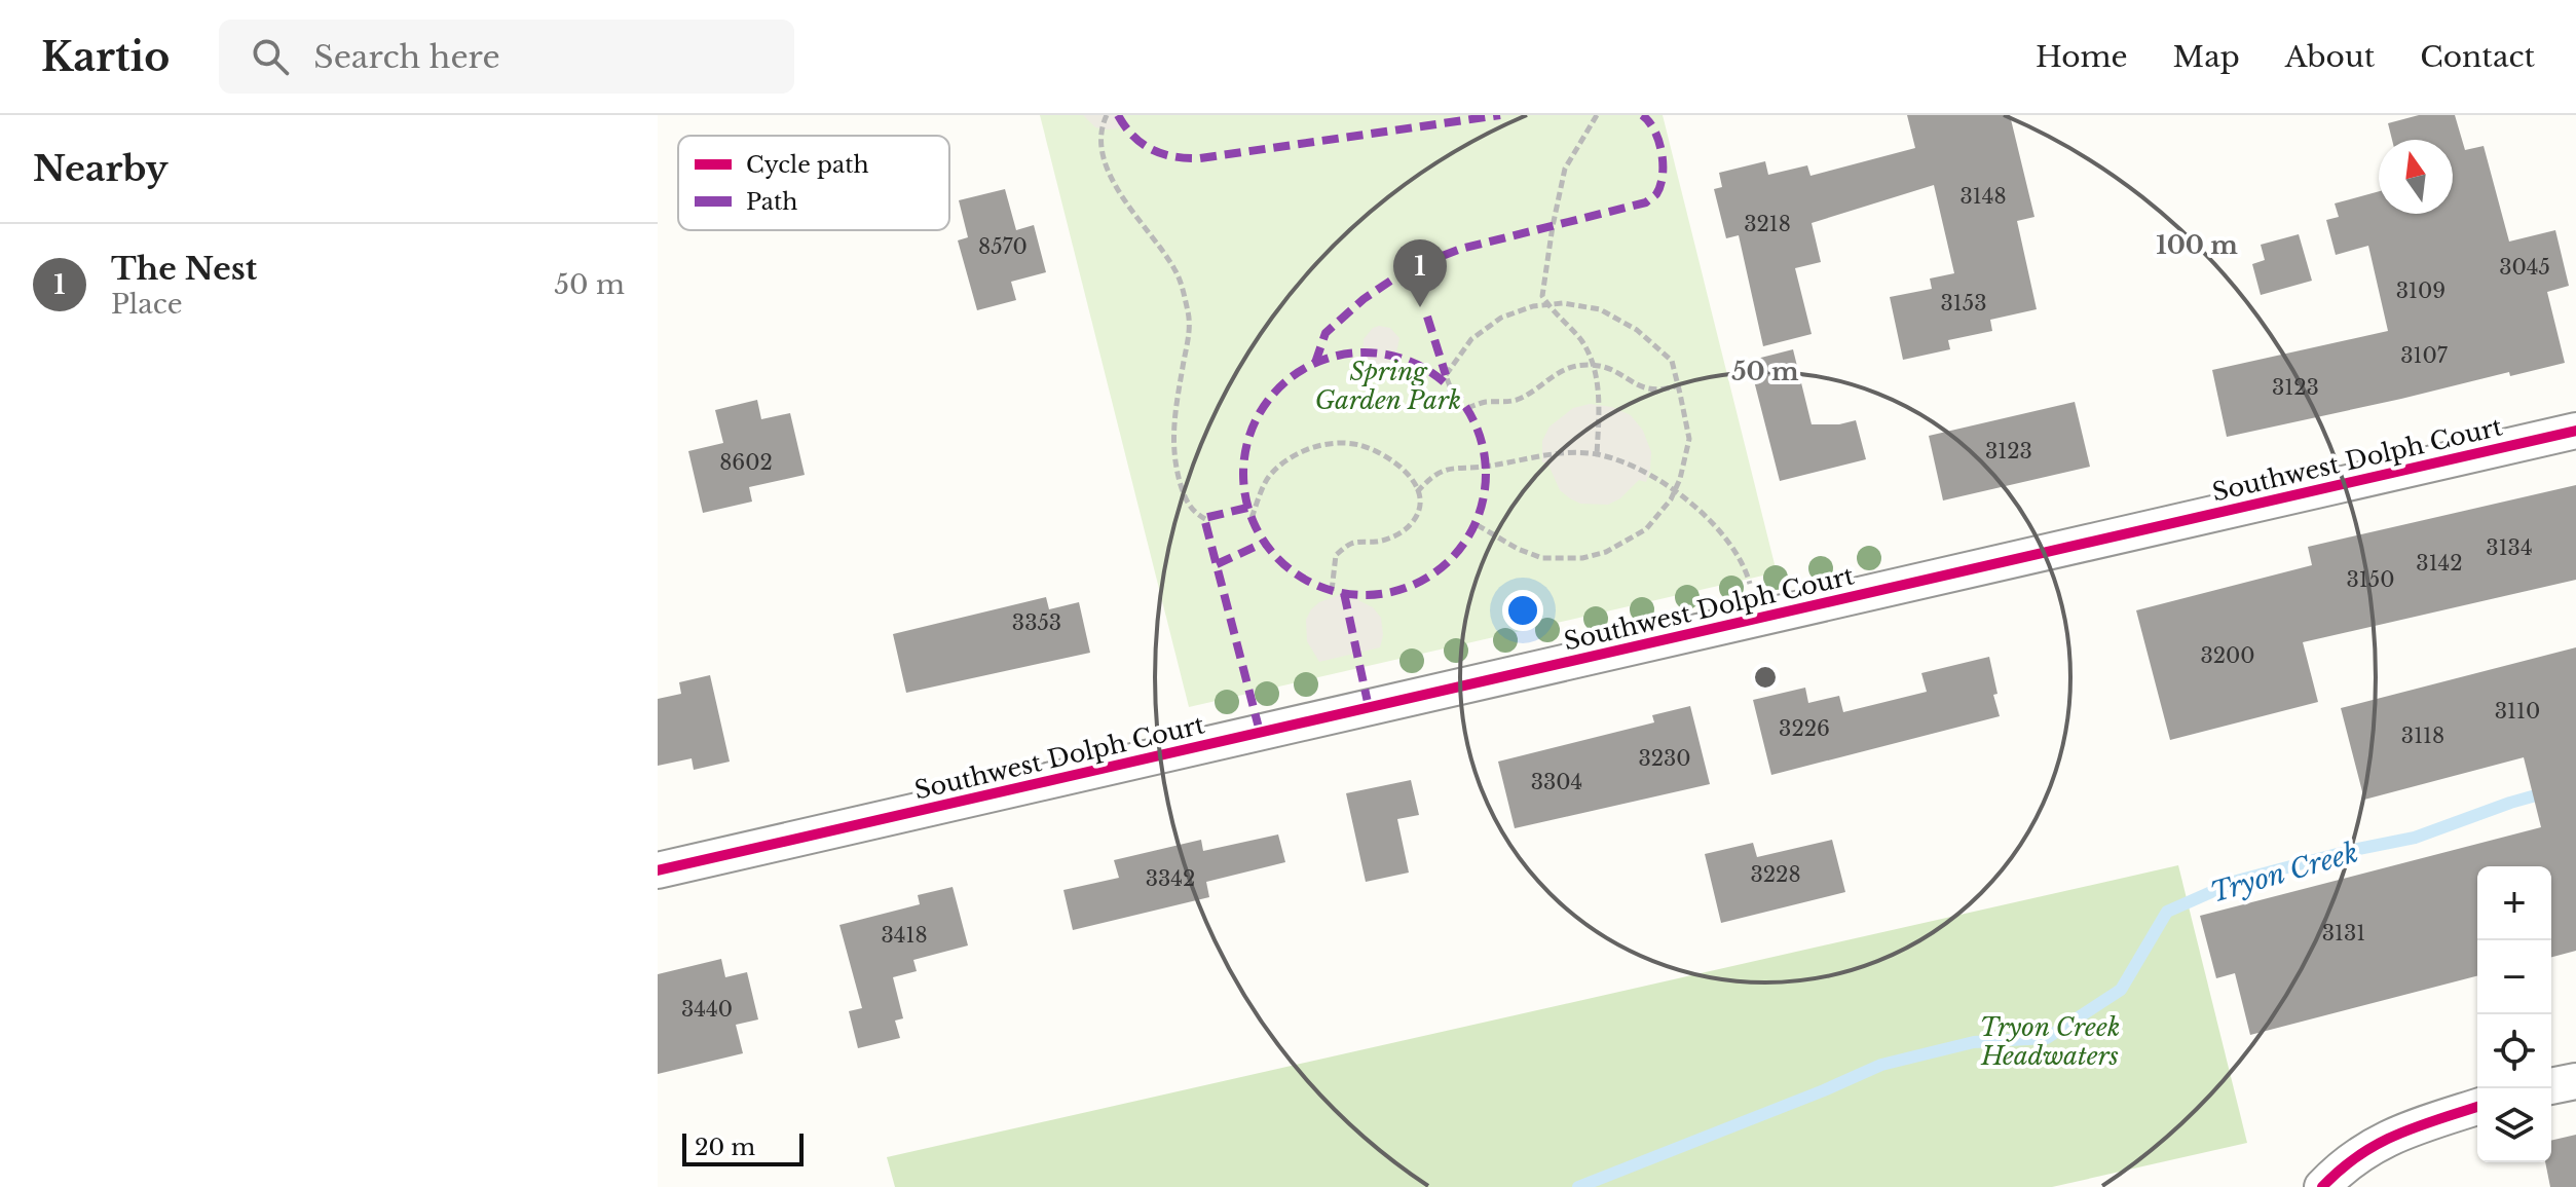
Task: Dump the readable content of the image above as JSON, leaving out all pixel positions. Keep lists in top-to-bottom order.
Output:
{
  "streets": {
    "street": ["Southwest Dolph Court"]
  },
  "water": ["Tryon Creek"],
  "parks": ["Spring Garden Park", "Tryon Creek Headwaters"],
  "house_numbers": [
    "3148",
    "3218",
    "8570",
    "3045",
    "3109",
    "3153",
    "3107",
    "3123",
    "3123",
    "8602",
    "3134",
    "3142",
    "3150",
    "3353",
    "3200",
    "3110",
    "3226",
    "3118",
    "3230",
    "3304",
    "3228",
    "3342",
    "3131",
    "3418",
    "3440"
  ],
  "legend": ["Cycle path", "Path"],
  "scale_bar": "20 m",
  "north": "top",
  "page": {
    "header": "Kartio",
    "search": "Search here",
    "nav": [
      "Home",
      "Map",
      "About",
      "Contact"
    ],
    "heading": "Nearby",
    "list": [
      {
        "mark": "1",
        "name": "The Nest",
        "note": "Place",
        "value": "50 m"
      }
    ],
    "pins": "1",
    "map_buttons": ["+", "−"],
    "scale": "20 m"
  },
  "rings": ["100 m", "50 m"]
}
